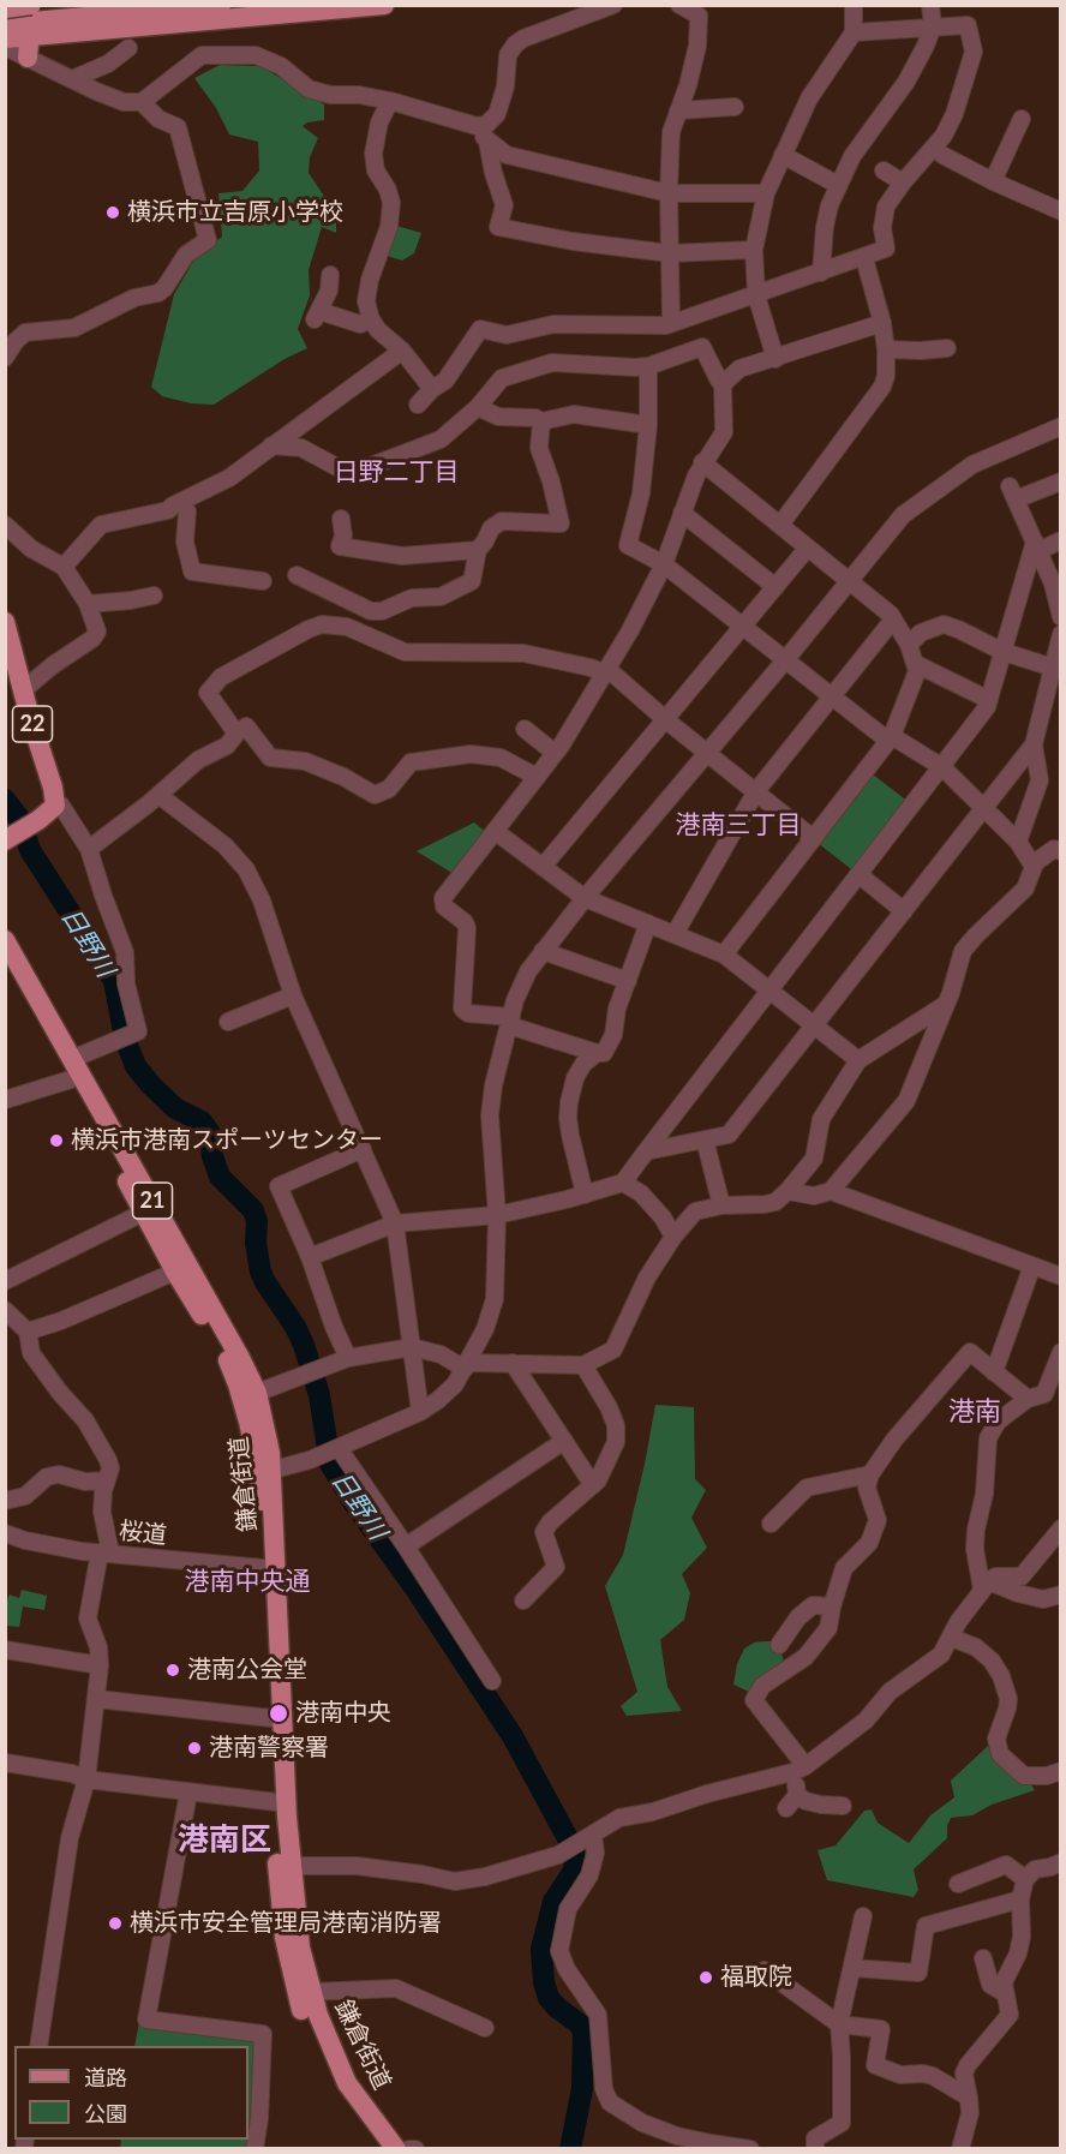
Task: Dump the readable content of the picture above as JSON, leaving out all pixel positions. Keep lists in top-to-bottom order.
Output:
{
  "streets": {
    "main road": ["22", "21", "鎌倉街道"],
    "street": ["桜道"]
  },
  "crossings": [
    ["鎌倉街道", "桜道"]
  ],
  "districts": [
    "日野二丁目",
    "港南三丁目",
    "港南",
    "港南中央通",
    "港南区"
  ],
  "water": ["日野川"],
  "places": [
    "横浜市立吉原小学校",
    "横浜市港南スポーツセンター",
    "港南公会堂",
    "港南中央",
    "港南警察署",
    "横浜市安全管理局港南消防署",
    "福取院"
  ],
  "legend": ["道路", "公園"]
}
